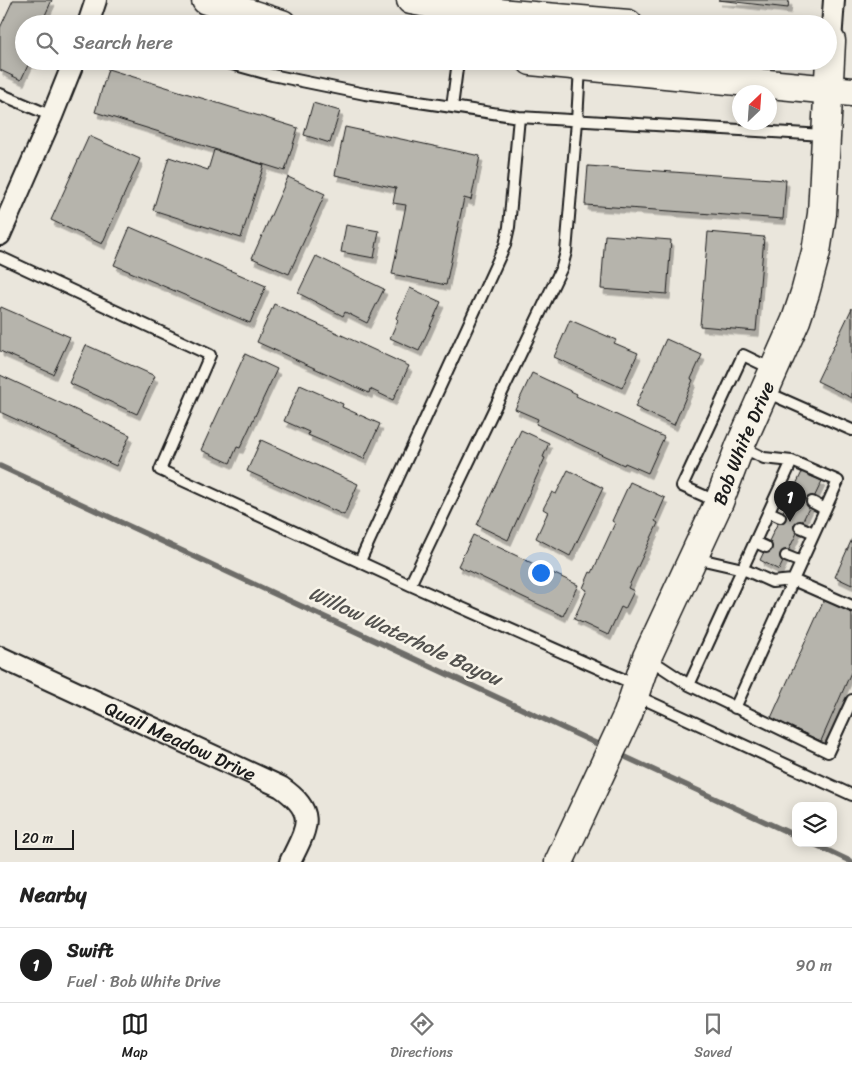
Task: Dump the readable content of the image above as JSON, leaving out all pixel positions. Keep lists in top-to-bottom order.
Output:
{
  "streets": {
    "street": ["Bob White Drive", "Quail Meadow Drive"]
  },
  "water": ["Willow Waterhole Bayou"],
  "scale_bar": "20 m",
  "north": "top right",
  "page": {
    "search": "Search here",
    "pins": "1",
    "scale": "20 m",
    "heading": "Nearby",
    "list": [
      {
        "mark": "1",
        "name": "Swift",
        "note": "Fuel · Bob White Drive",
        "value": "90 m"
      }
    ],
    "nav": ["Map", "Directions", "Saved"]
  }
}
